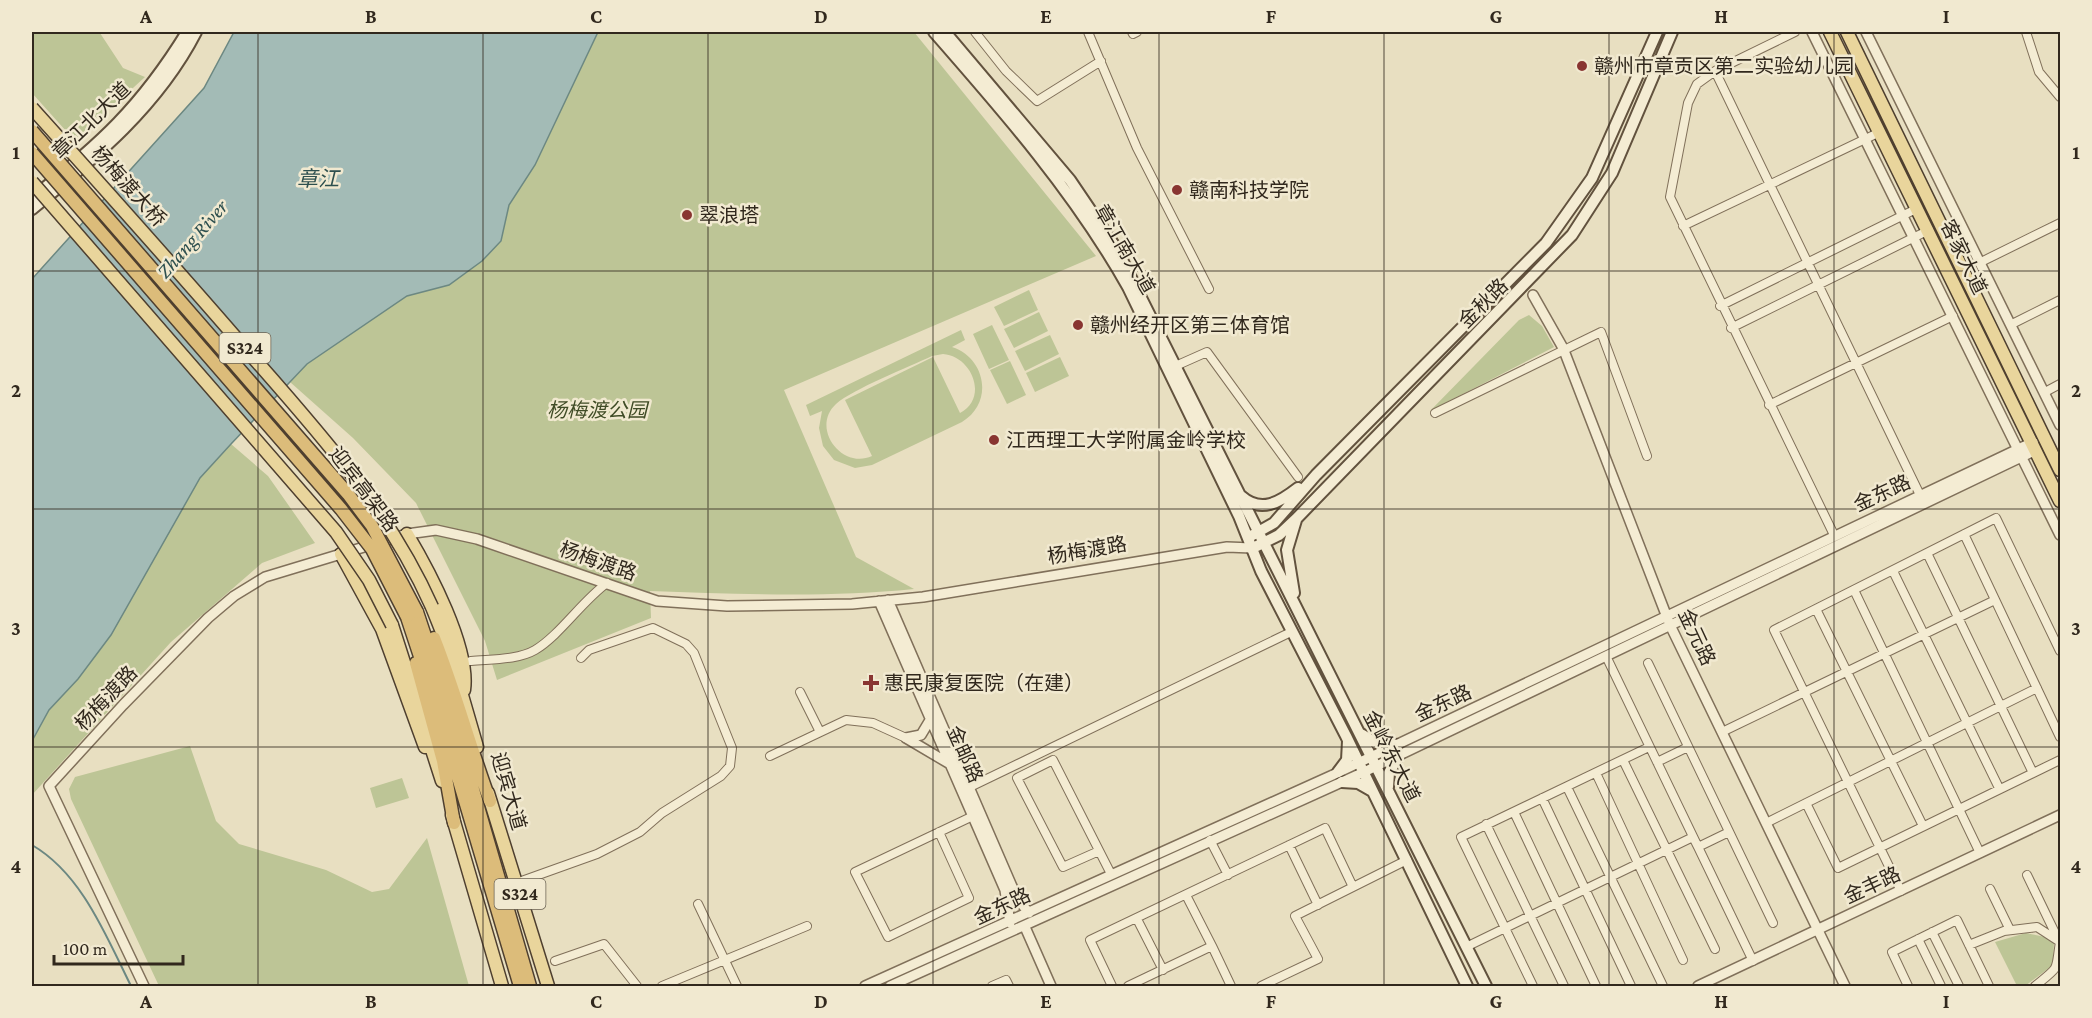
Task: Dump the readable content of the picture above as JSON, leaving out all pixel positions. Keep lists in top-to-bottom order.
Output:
{
  "streets": {
    "highway": ["迎宾高架路"],
    "main road": [
      "章江北大道",
      "杨梅渡大桥",
      "章江南大道",
      "客家大道",
      "金秋路",
      "S324",
      "金岭东大道",
      "迎宾大道"
    ],
    "street": [
      "金东路",
      "杨梅渡路",
      "金元路",
      "金邮路",
      "金丰路"
    ]
  },
  "crossings": [
    ["杨梅渡大桥", "S324"],
    ["杨梅渡大桥", "迎宾高架路"],
    ["杨梅渡大桥", "迎宾大道"],
    ["章江南大道", "金秋路"],
    ["章江南大道", "杨梅渡路"],
    ["章江南大道", "金岭东大道"],
    ["客家大道", "金东路"],
    ["金秋路", "杨梅渡路"],
    ["金秋路", "金岭东大道"],
    ["S324", "迎宾高架路"],
    ["S324", "迎宾大道"],
    ["迎宾高架路", "迎宾大道"],
    ["金东路", "金元路"],
    ["金东路", "金邮路"],
    ["金东路", "金岭东大道"],
    ["杨梅渡路", "金邮路"],
    ["杨梅渡路", "金岭东大道"],
    ["金元路", "金丰路"]
  ],
  "water": ["章江", "Zhang River"],
  "parks": ["杨梅渡公园"],
  "places": {
    "other": [
      "赣州市章贡区第二实验幼儿园",
      "赣南科技学院",
      "翠浪塔",
      "赣州经开区第三体育馆",
      "江西理工大学附属金岭学校"
    ],
    "health": ["惠民康复医院（在建）"]
  },
  "scale_bar": "100 m",
  "grid": {
    "columns": [
      "A",
      "B",
      "C",
      "D",
      "E",
      "F",
      "G",
      "H",
      "I"
    ],
    "rows": [
      "1",
      "2",
      "3",
      "4"
    ]
  }
}
